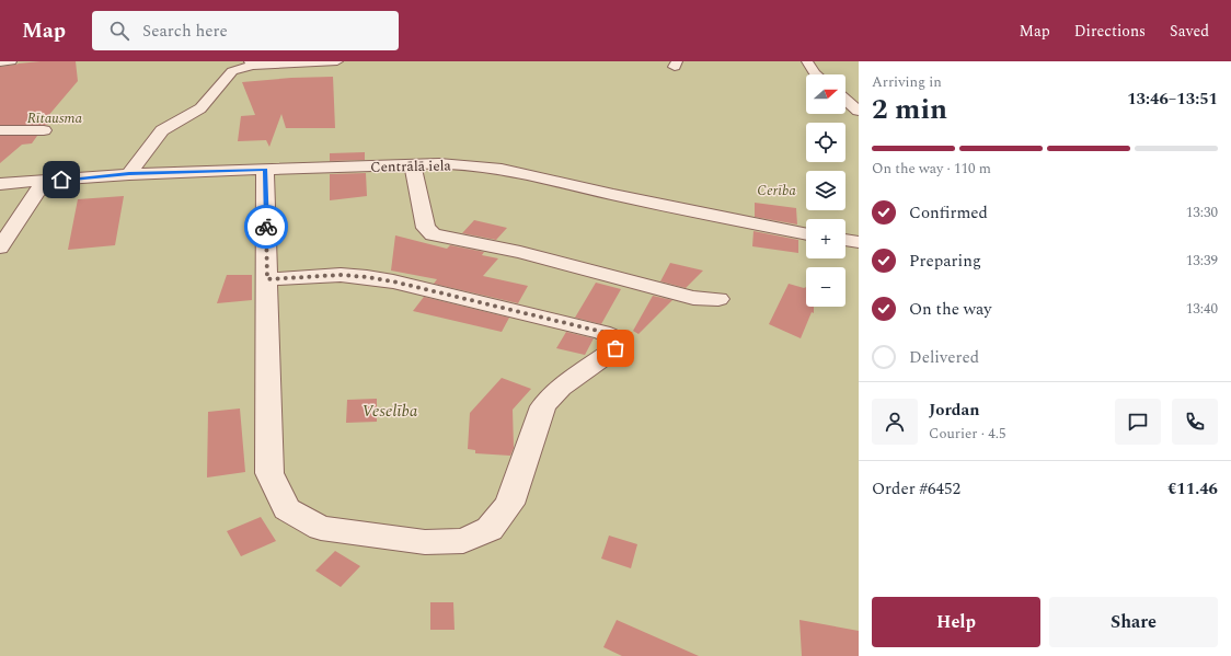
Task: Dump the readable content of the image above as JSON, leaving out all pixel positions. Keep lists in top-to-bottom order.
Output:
{
  "streets": {
    "street": ["Centrālā iela"]
  },
  "parks": ["Rītausma", "Cerība", "Veselība"],
  "north": "right",
  "page": {
    "header": "Map",
    "search": "Search here",
    "nav": ["Map", "Directions", "Saved"],
    "heading": ["2 min", "Arriving in", "13:46–13:51"],
    "panel": [
      "Jordan",
      "Courier · 4.5",
      "Order #6452",
      "€11.46"
    ],
    "map_buttons": ["+", "−"],
    "bar": "On the way · 110 m",
    "list": [
      ["Confirmed", "13:30"],
      ["Preparing", "13:39"],
      ["On the way", "13:40"],
      "Delivered"
    ],
    "buttons": ["Help", "Share"]
  }
}
